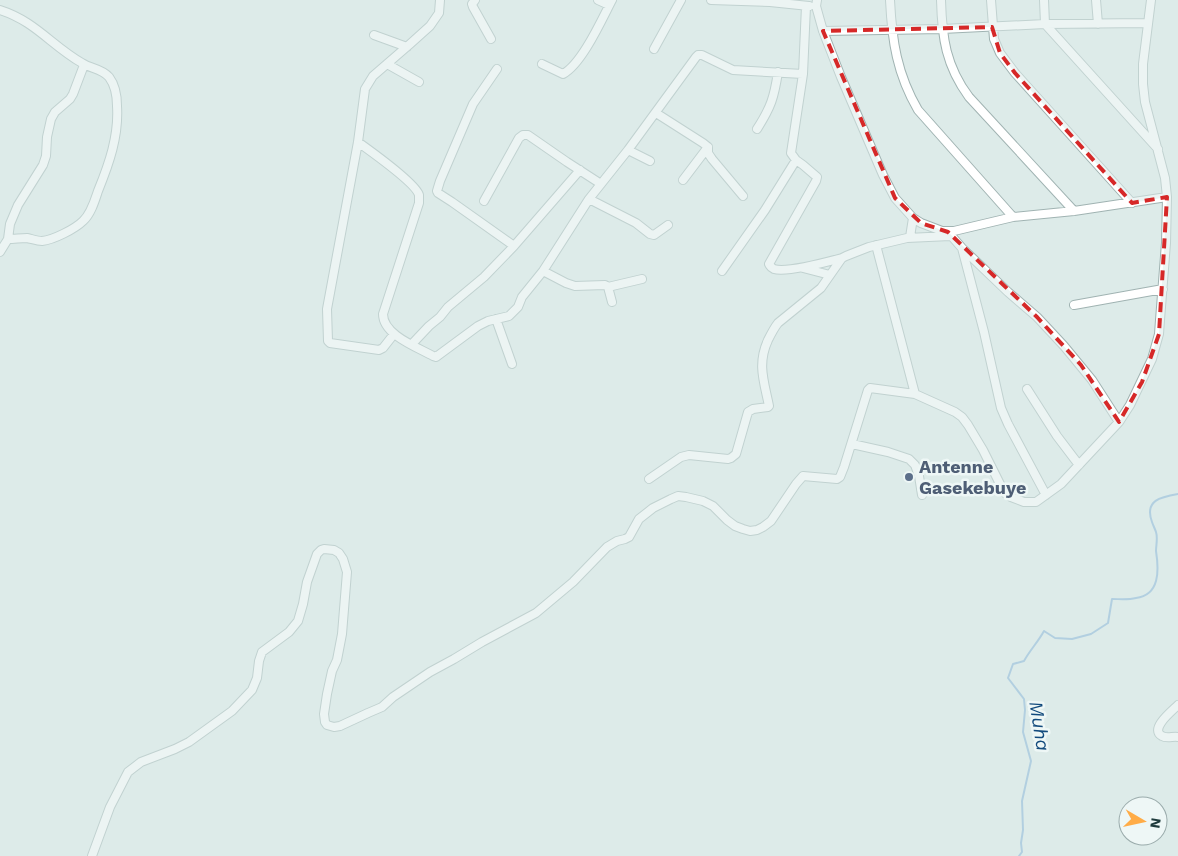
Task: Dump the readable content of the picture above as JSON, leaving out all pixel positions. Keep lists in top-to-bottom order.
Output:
{
  "water": ["Muha"],
  "places": ["Antenne Gasekebuye"],
  "north": "right"
}
